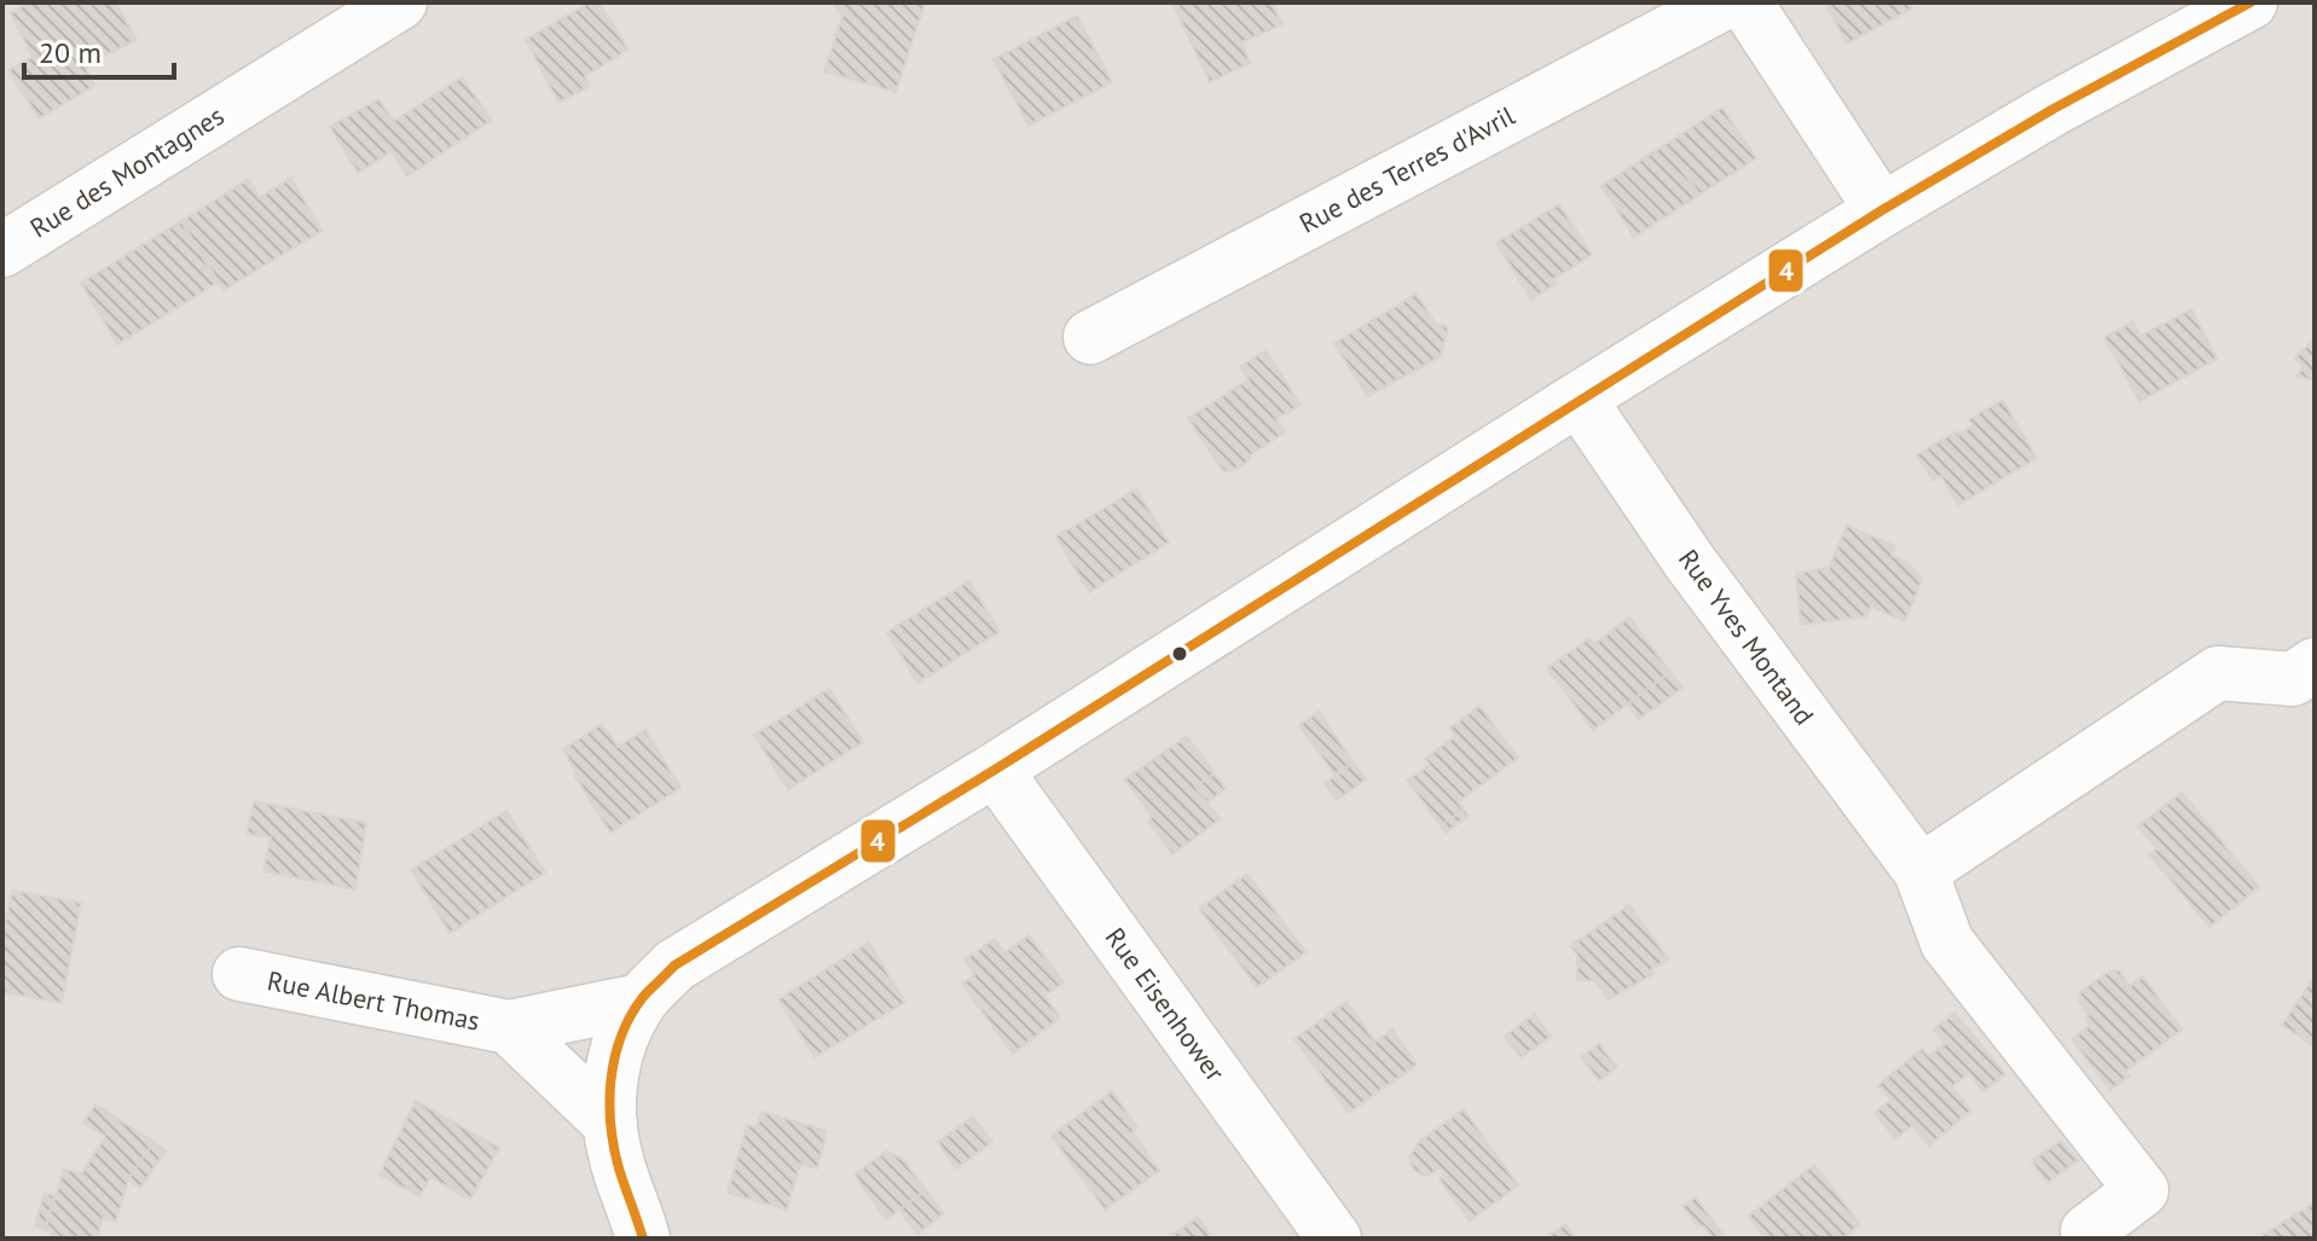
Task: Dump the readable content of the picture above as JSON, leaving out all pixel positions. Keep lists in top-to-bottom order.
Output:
{
  "streets": {
    "street": [
      "Rue des Terres d'Avril",
      "Rue des Montagnes",
      "Rue Yves Montand",
      "Rue Albert Thomas",
      "Rue Eisenhower"
    ]
  },
  "lines": ["transit line 4"],
  "scale_bar": "20 m"
}
